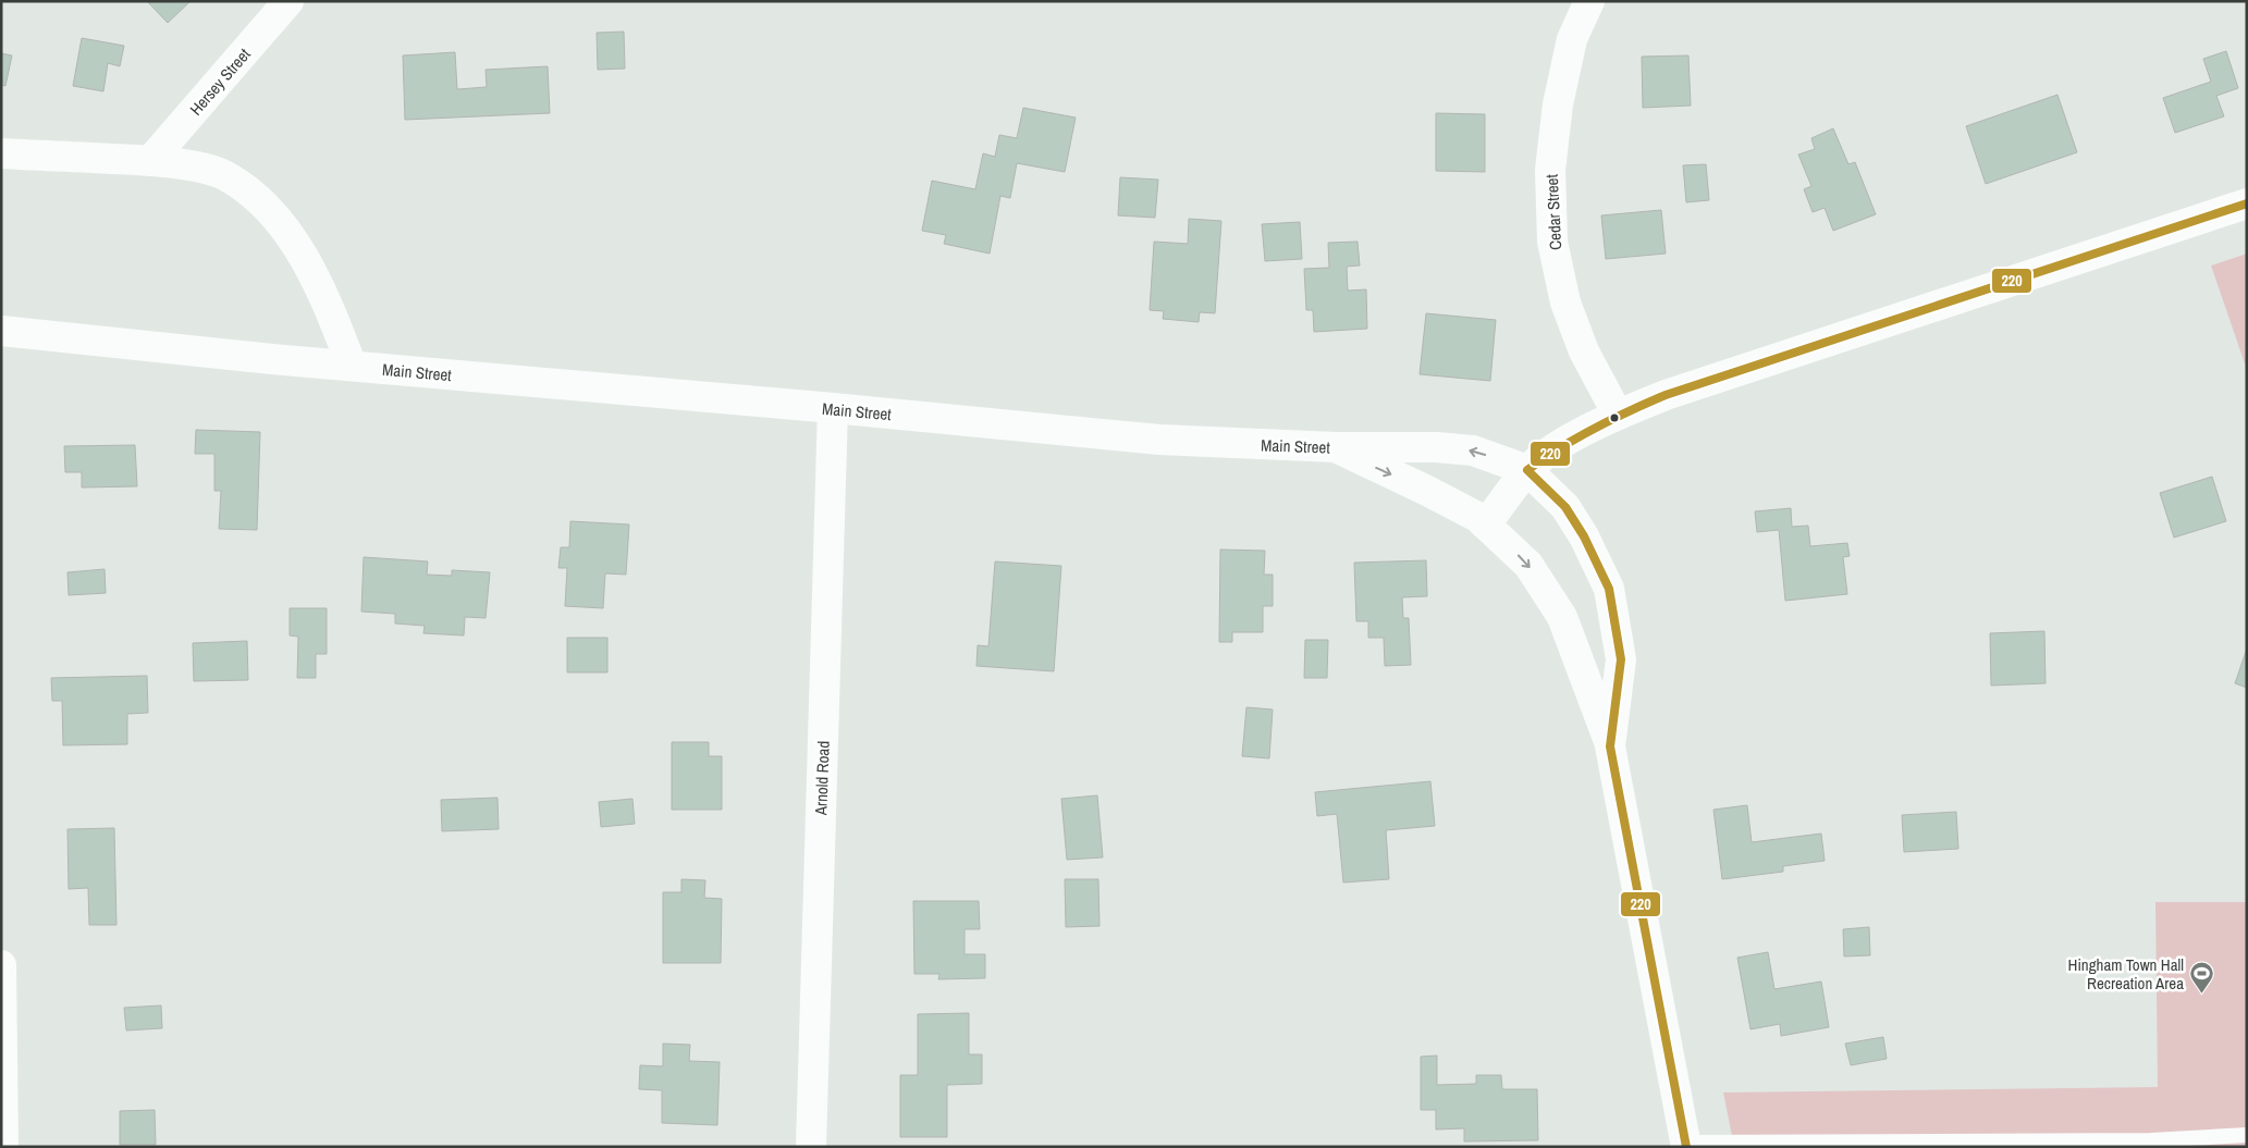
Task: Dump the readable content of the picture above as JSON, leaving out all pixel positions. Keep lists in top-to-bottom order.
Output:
{
  "streets": {
    "main road": [
      "Hersey Street",
      "Cedar Street",
      "Main Street",
      "Arnold Road"
    ]
  },
  "crossings": [
    ["Main Street", "Arnold Road"]
  ],
  "places": {
    "sports": ["Hingham Town Hall Recreation Area"]
  },
  "lines": ["transit line 220"]
}
